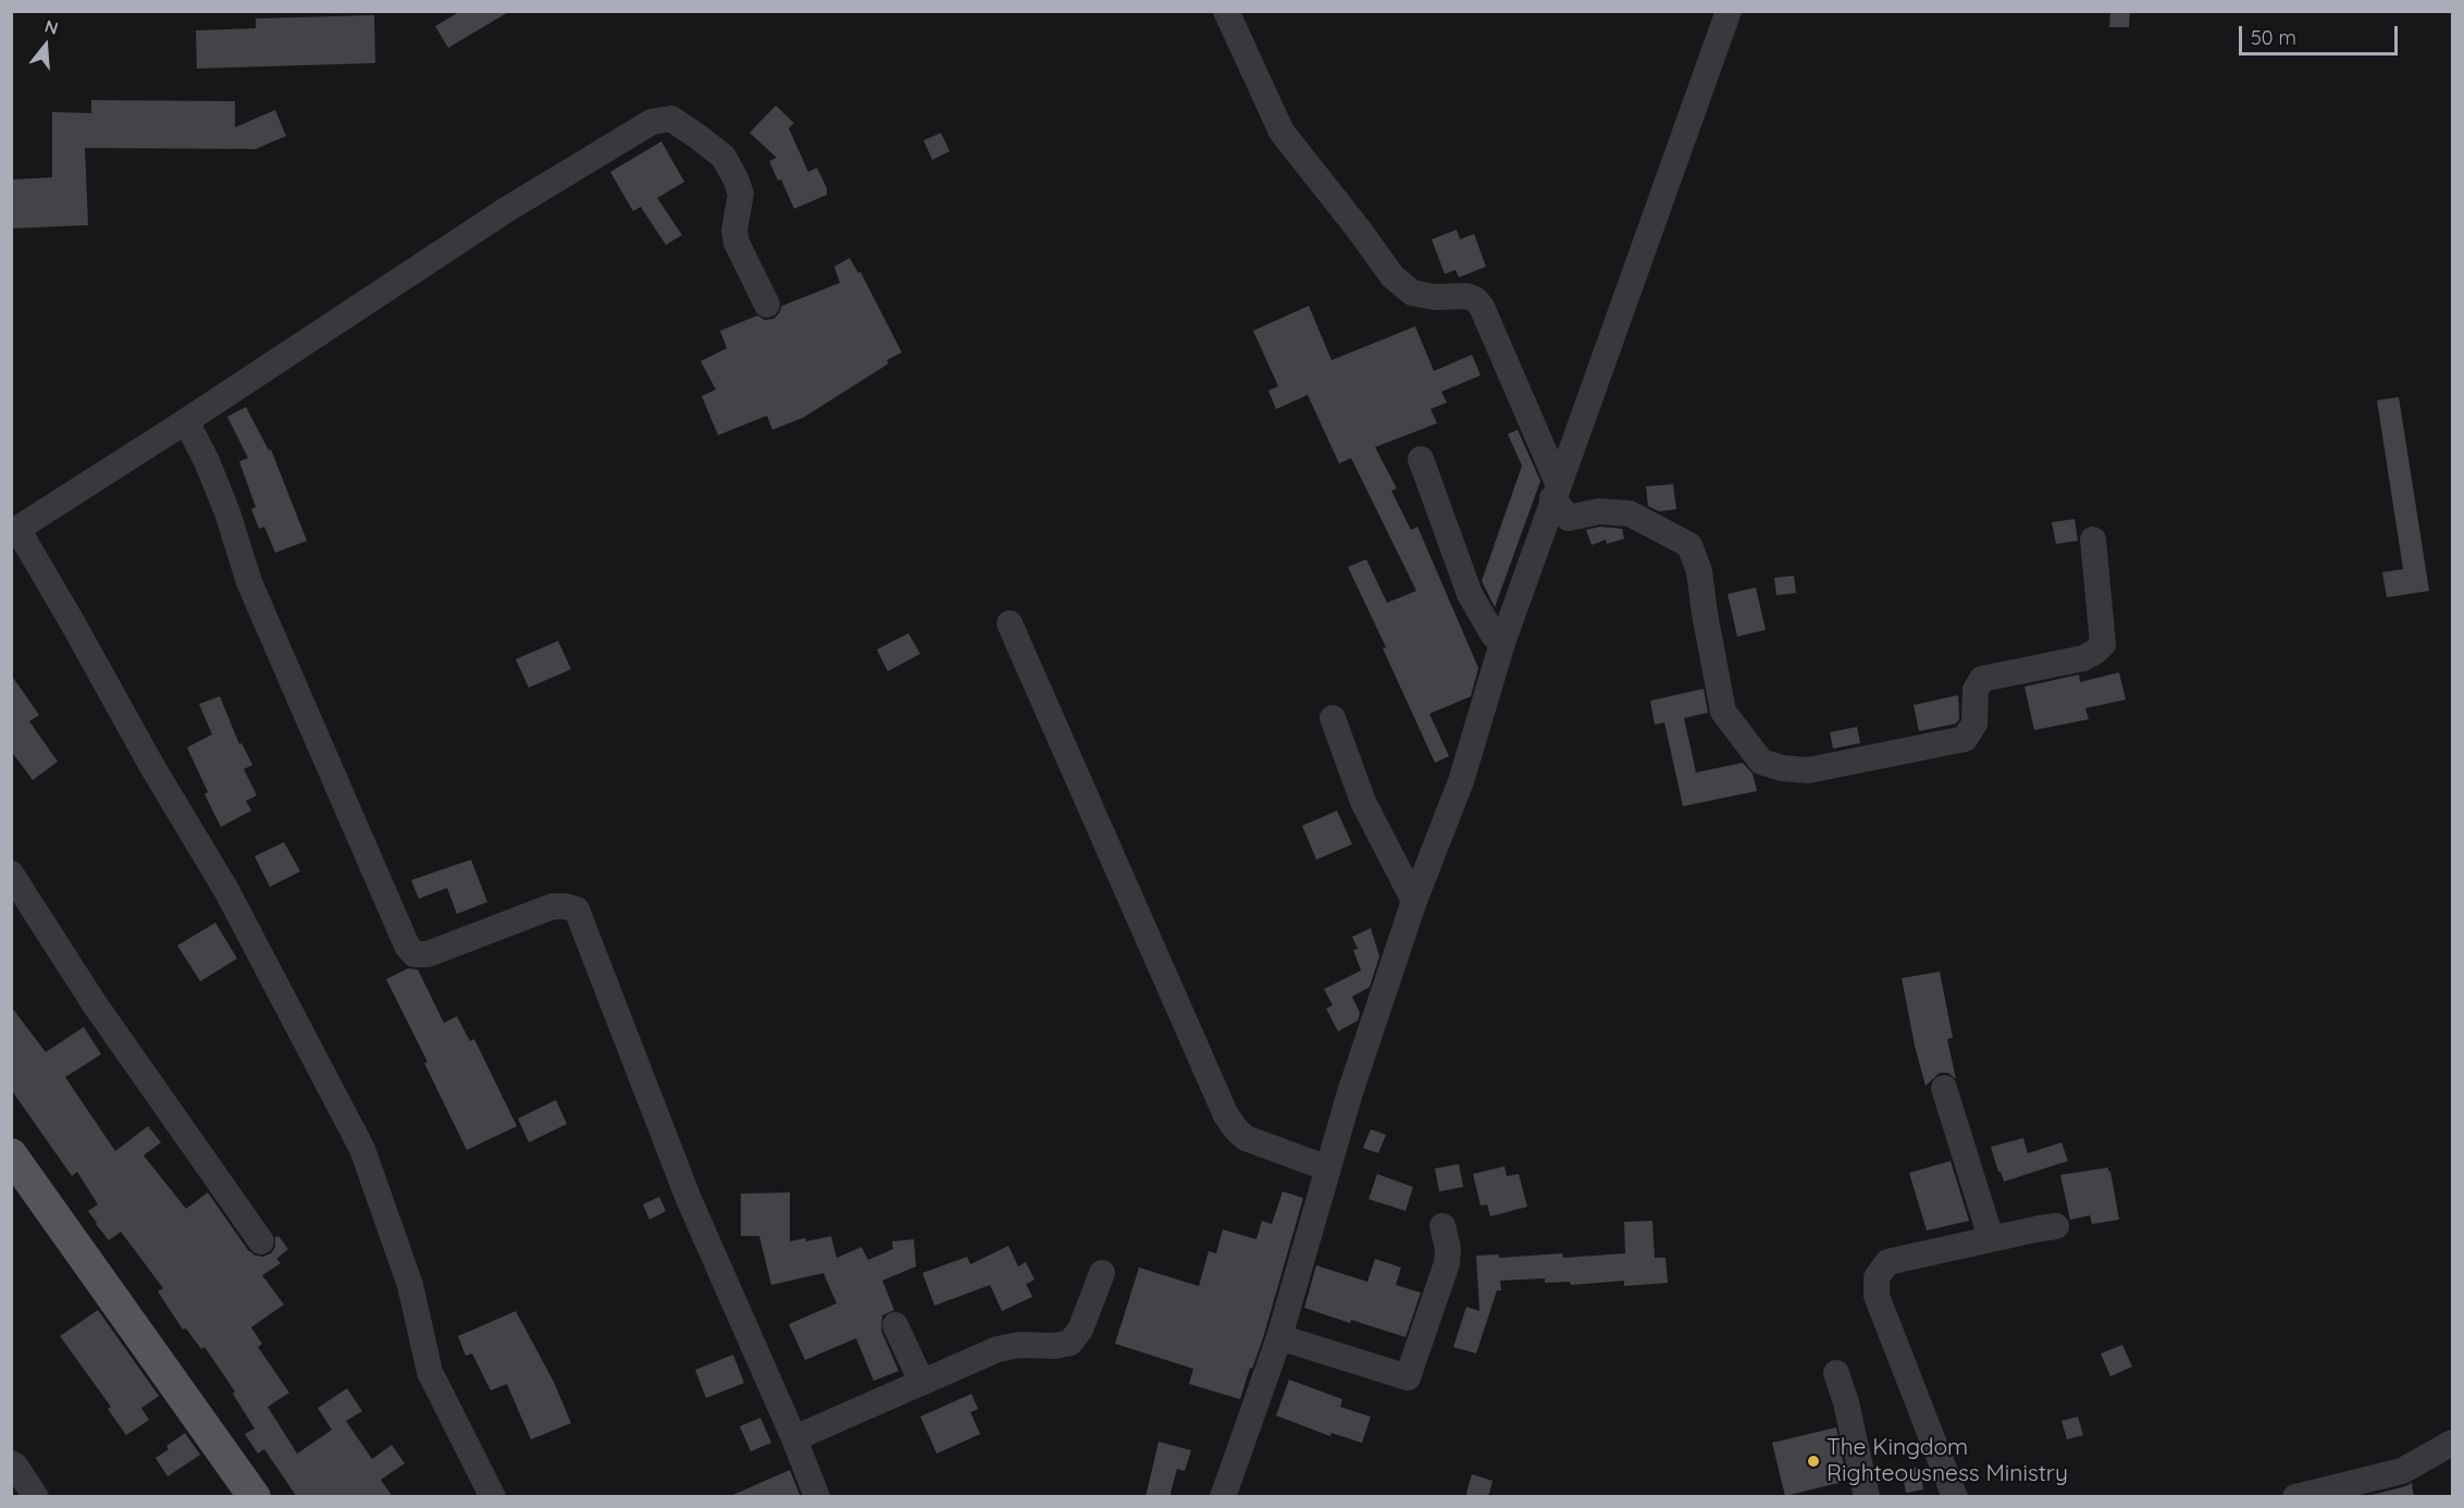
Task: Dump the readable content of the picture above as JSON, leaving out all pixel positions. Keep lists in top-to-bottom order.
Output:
{
  "places": ["The Kingdom Righteousness Ministry"],
  "scale_bar": "50 m",
  "north": "top"
}
